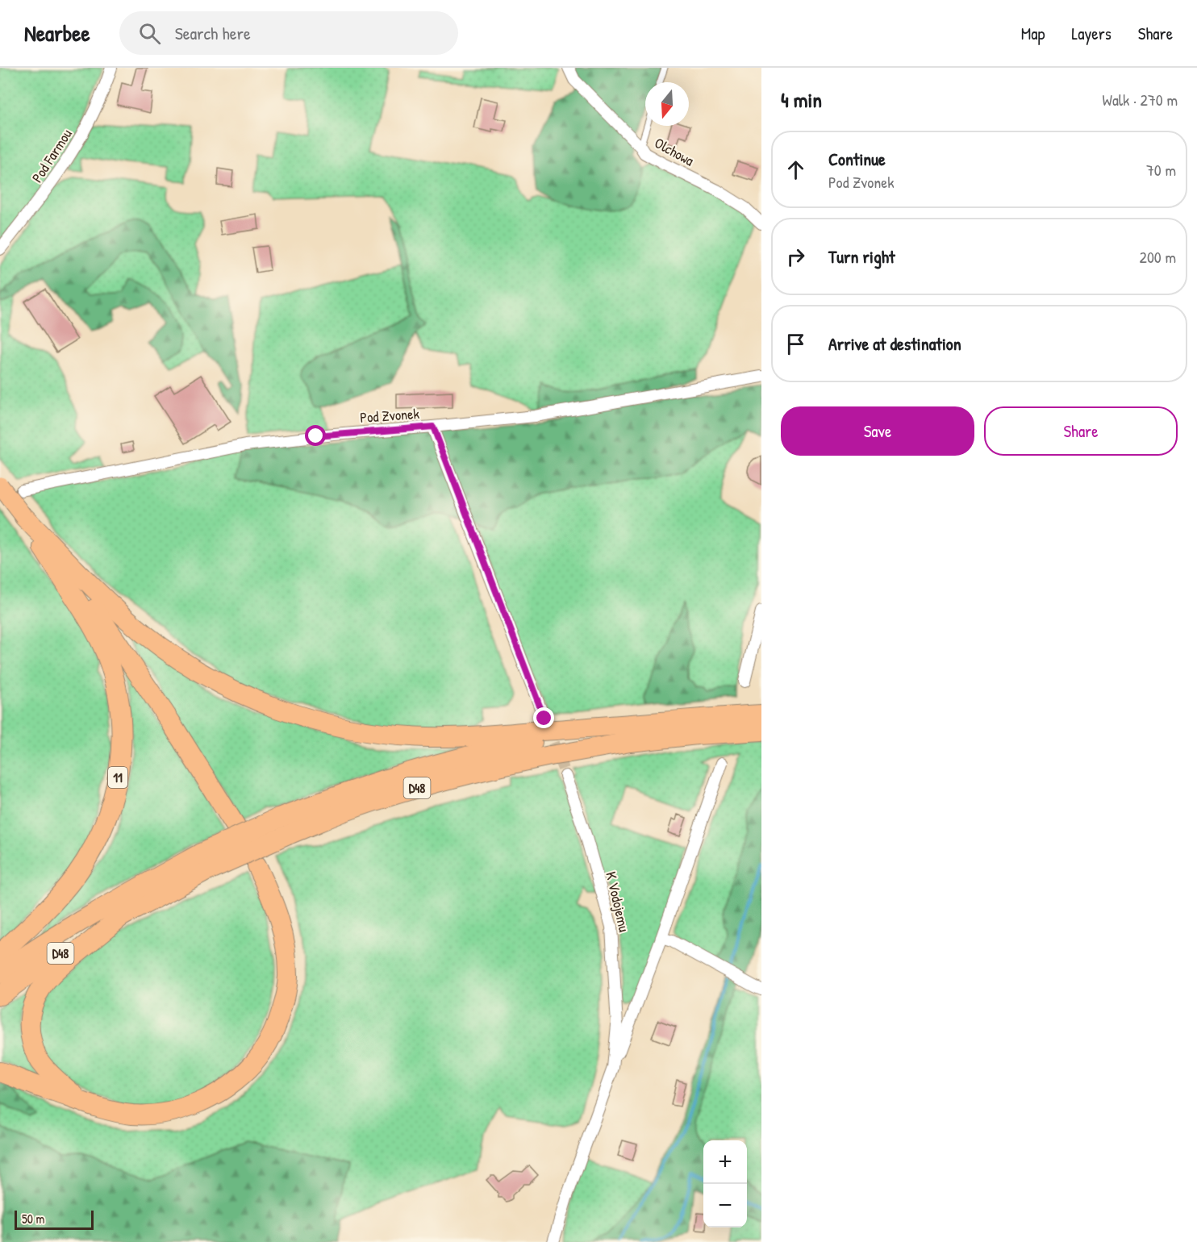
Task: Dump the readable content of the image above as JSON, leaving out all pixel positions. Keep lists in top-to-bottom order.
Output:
{
  "streets": {
    "highway": ["11", "D48"],
    "street": [
      "Olchowa",
      "Pod Farmou",
      "Pod Zvonek",
      "K Vodojemu"
    ]
  },
  "scale_bar": "50 m",
  "north": "bottom",
  "page": {
    "header": "Nearbee",
    "search": "Search here",
    "nav": ["Map", "Layers", "Share"],
    "heading": ["4 min", "Walk · 270 m"],
    "list": [
      ["Continue", "Pod Zvonek", "70 m"],
      ["Turn right", "200 m"],
      "Arrive at destination"
    ],
    "buttons": ["Save", "Share"],
    "map_buttons": ["+", "−"],
    "scale": "50 m"
  }
}
